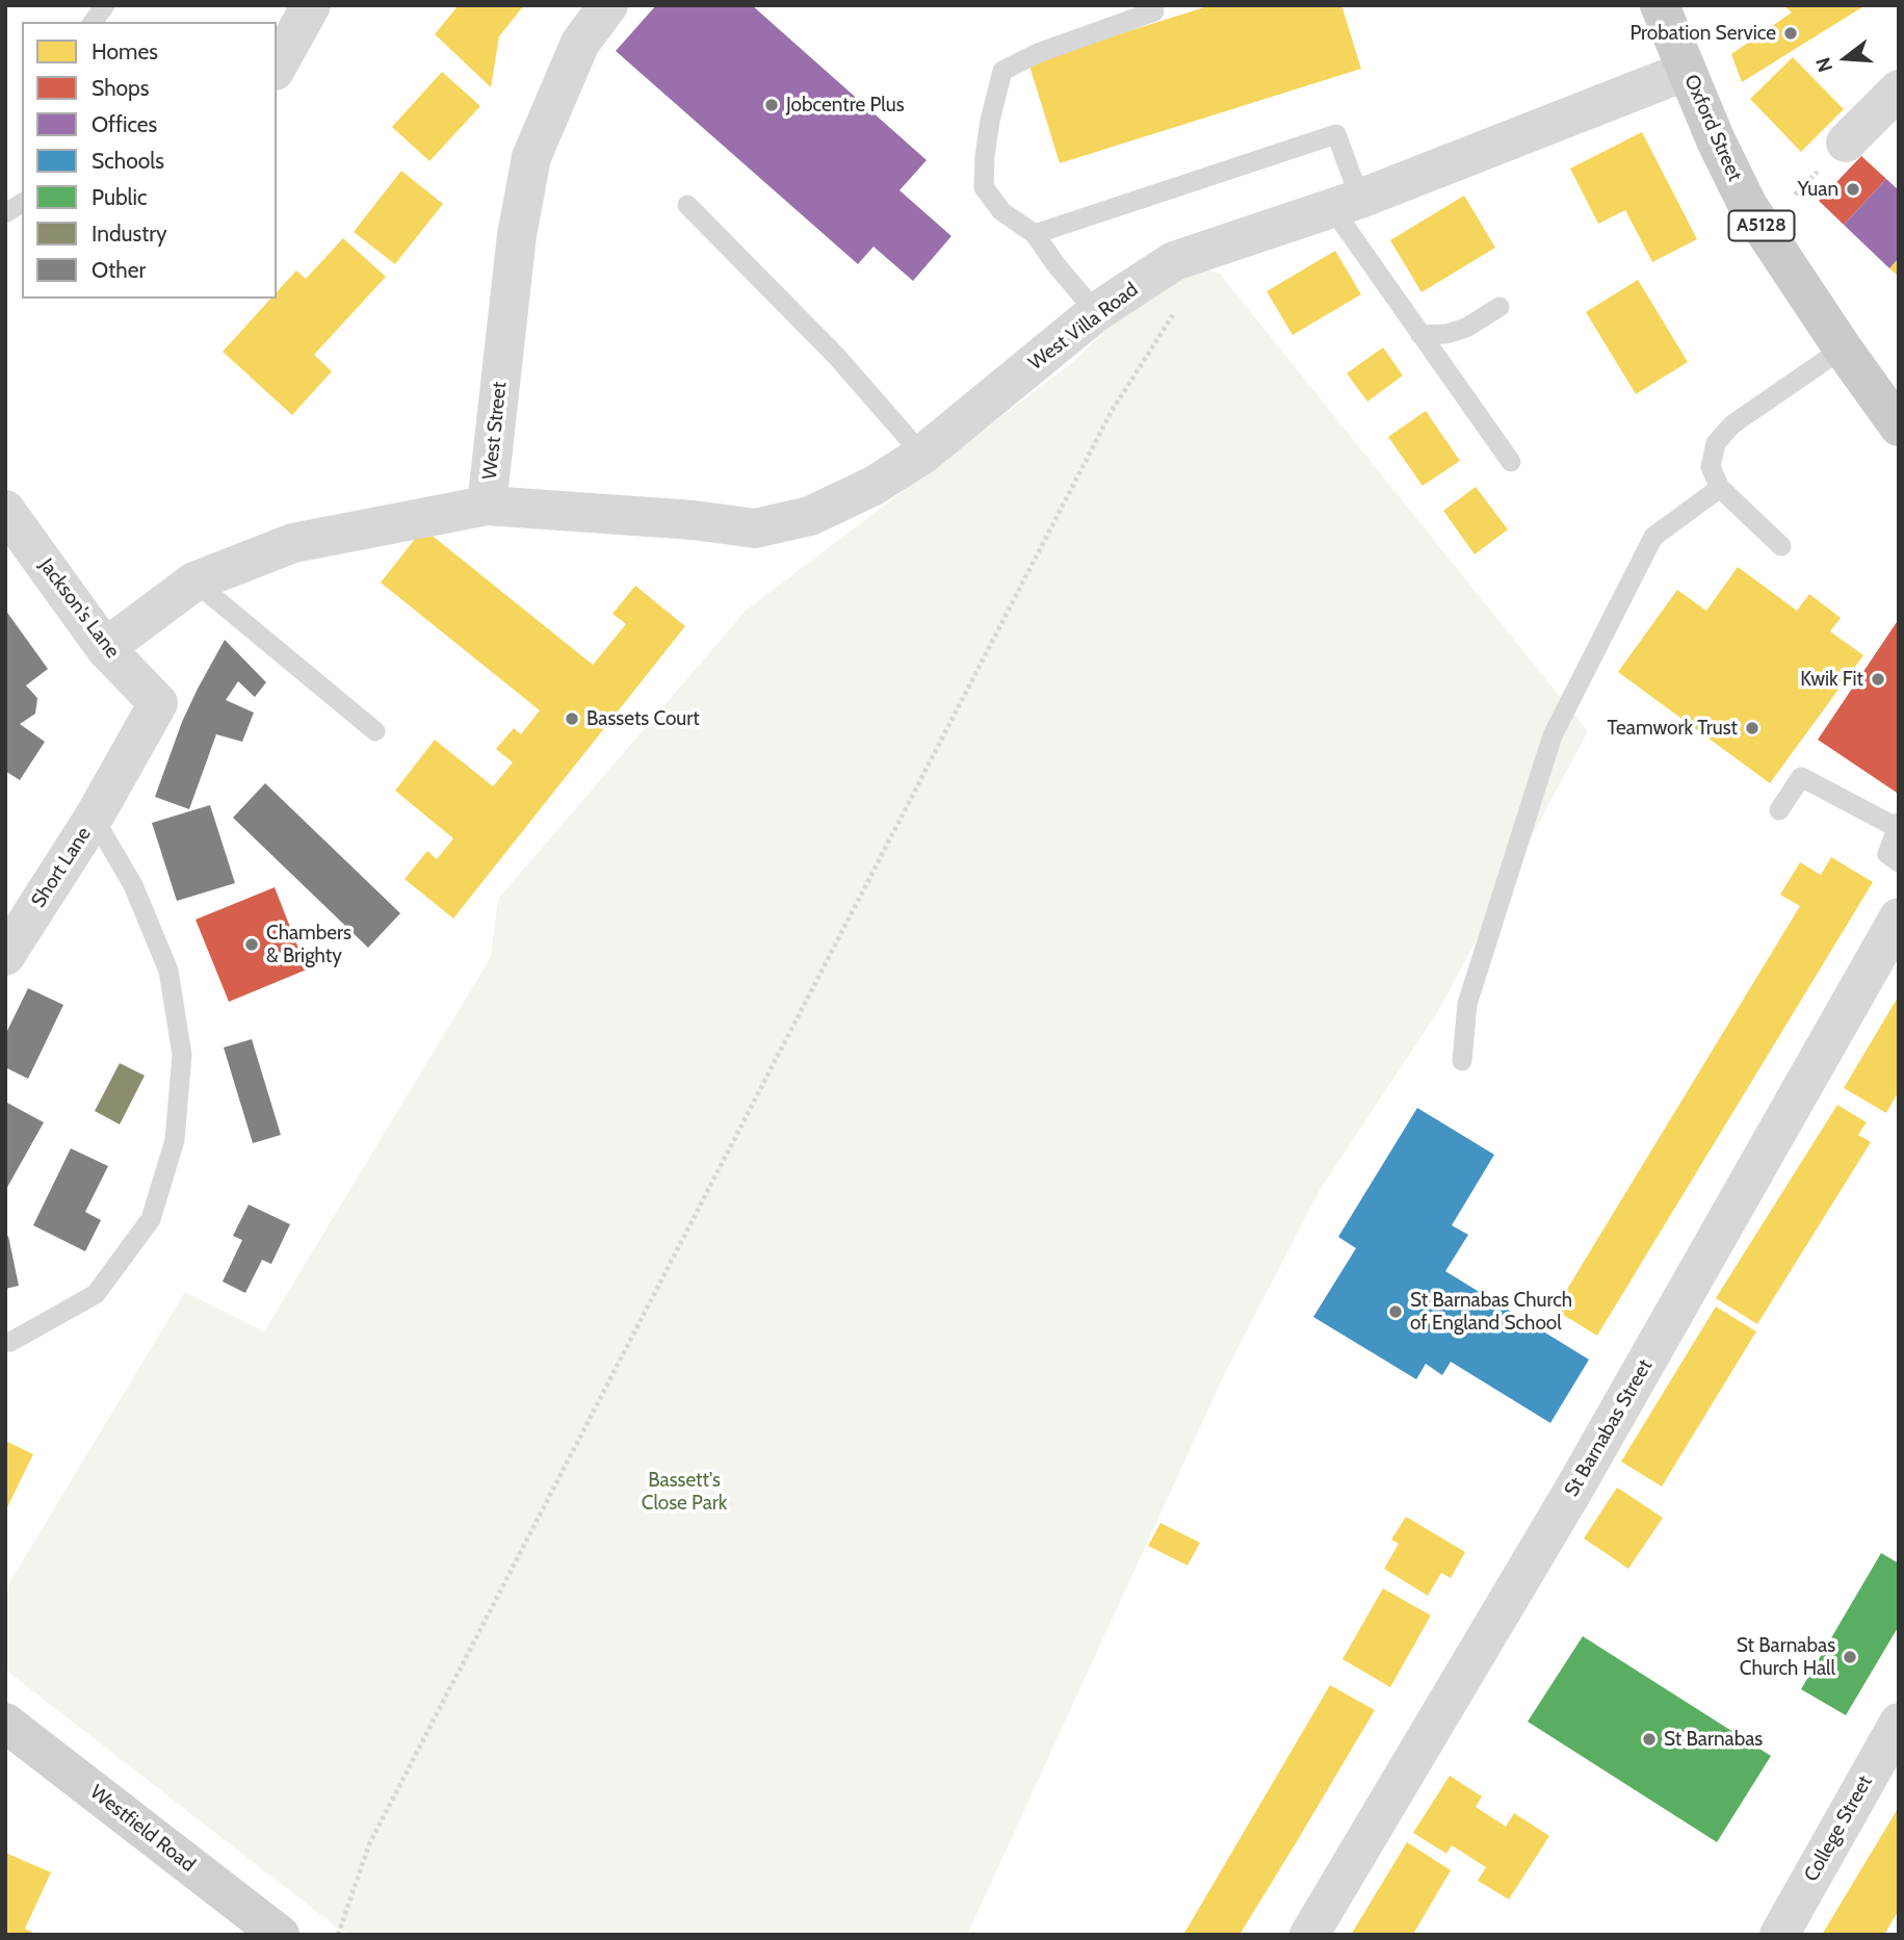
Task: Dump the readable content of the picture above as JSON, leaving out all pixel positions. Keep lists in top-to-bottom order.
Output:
{
  "streets": {
    "main road": ["Oxford Street", "A5128"],
    "street": [
      "West Villa Road",
      "West Street",
      "Jackson's Lane",
      "Short Lane",
      "St Barnabas Street",
      "Westfield Road",
      "College Street"
    ]
  },
  "crossings": [
    ["Oxford Street", "West Villa Road"],
    ["West Villa Road", "West Street"],
    ["West Street", "Jackson's Lane"],
    ["Jackson's Lane", "Short Lane"]
  ],
  "parks": ["Bassett's Close Park"],
  "places": [
    "Probation Service",
    "Jobcentre Plus",
    "Yuan",
    "Kwik Fit",
    "Bassets Court",
    "Teamwork Trust",
    "Chambers & Brighty",
    "St Barnabas Church of England School",
    "St Barnabas Church Hall",
    "St Barnabas"
  ],
  "legend": [
    "Homes",
    "Shops",
    "Offices",
    "Schools",
    "Public",
    "Industry",
    "Other"
  ],
  "north": "left"
}
